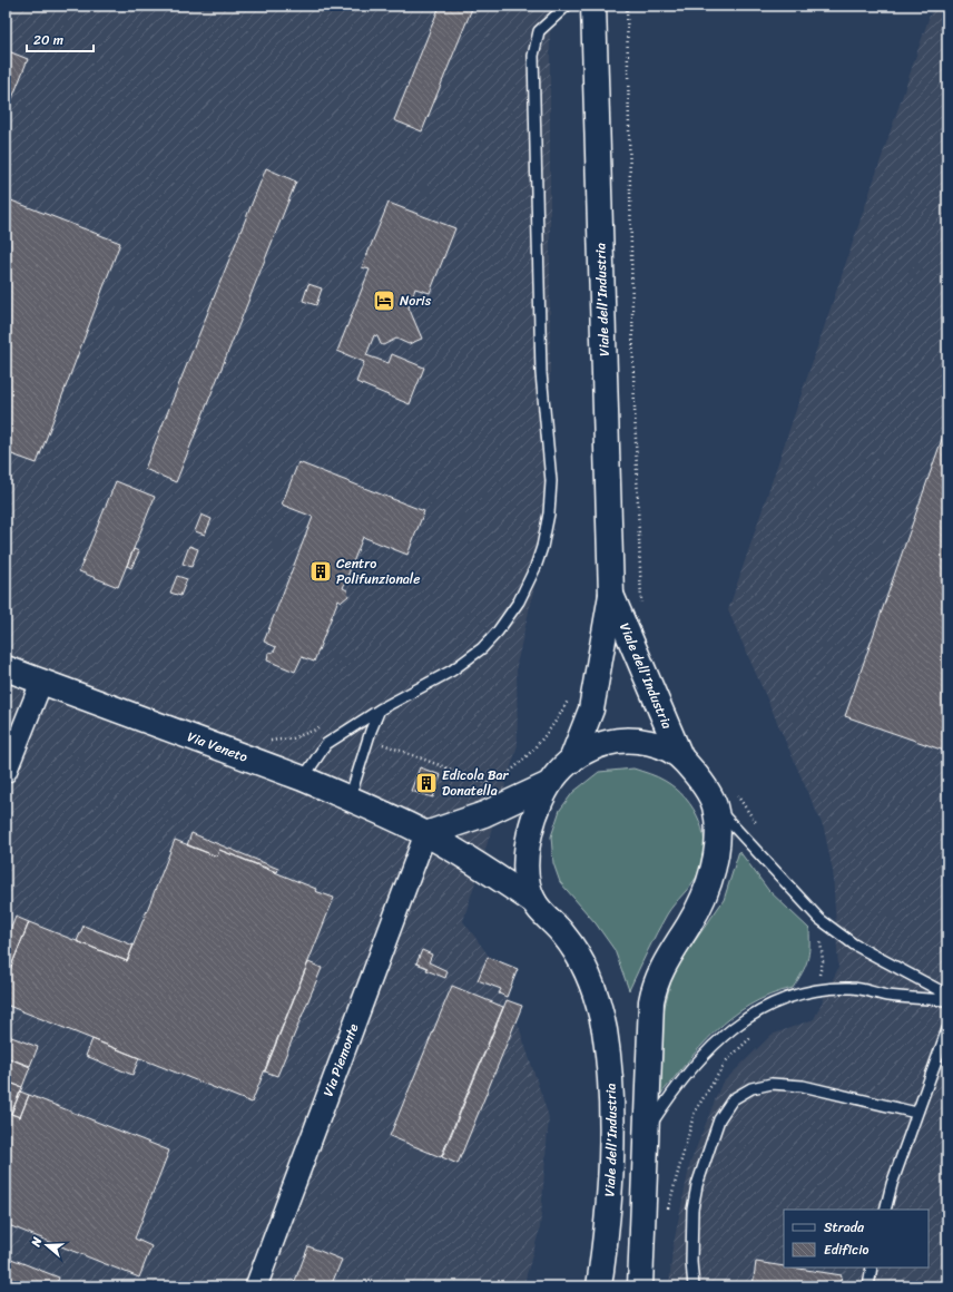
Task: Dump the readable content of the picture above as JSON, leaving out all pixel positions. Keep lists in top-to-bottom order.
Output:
{
  "streets": {
    "main road": ["Viale dell'Industria", "Via Veneto"],
    "street": ["Via Piemonte"]
  },
  "crossings": [
    ["Viale dell'Industria", "Via Veneto"],
    ["Via Veneto", "Via Piemonte"]
  ],
  "places": {
    "hotel": ["Noris"],
    "building": ["Centro Polifunzionale", "Edicola Bar Donatella"]
  },
  "legend": ["Strada", "Edificio"],
  "scale_bar": "20 m",
  "north": "left"
}
